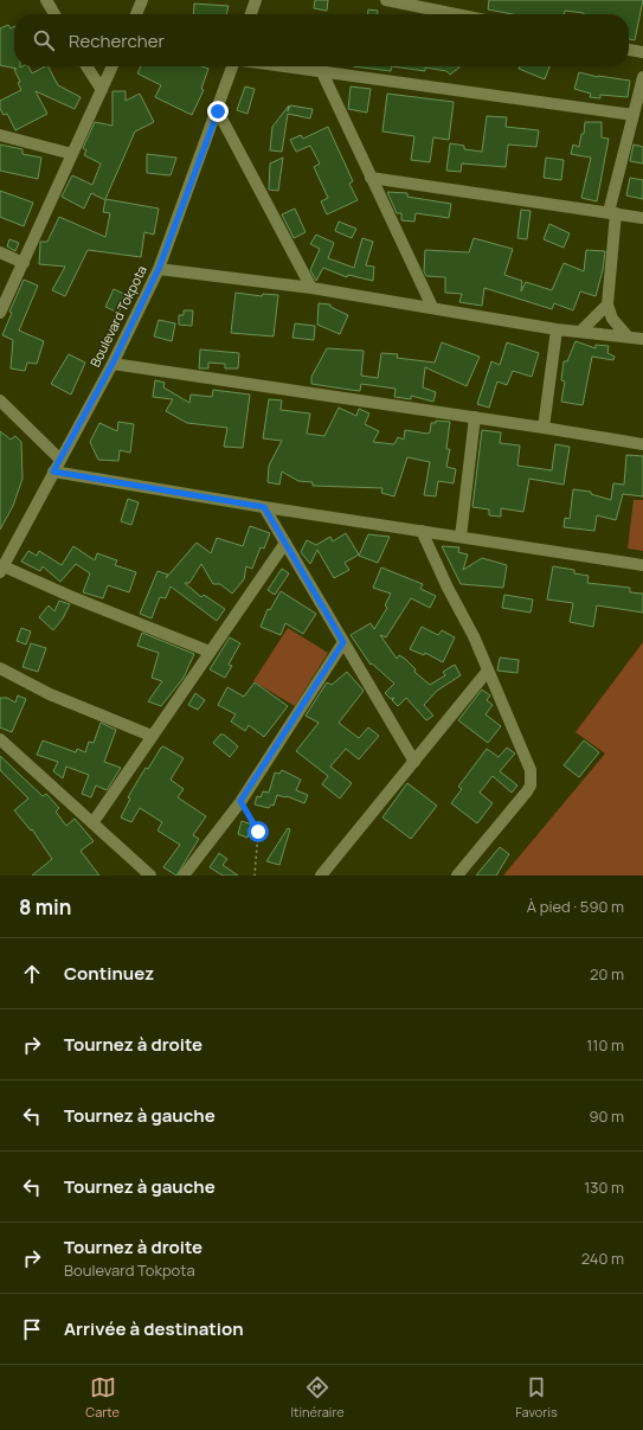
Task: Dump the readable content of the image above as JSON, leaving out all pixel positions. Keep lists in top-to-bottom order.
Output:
{
  "streets": {
    "street": ["Boulevard Tokpota"]
  },
  "page": {
    "search": "Rechercher",
    "heading": ["8 min", "À pied · 590 m"],
    "list": [
      ["Continuez", "20 m"],
      ["Tournez à droite", "110 m"],
      ["Tournez à gauche", "90 m"],
      ["Tournez à gauche", "130 m"],
      ["Tournez à droite", "Boulevard Tokpota", "240 m"],
      "Arrivée à destination"
    ],
    "nav": ["Carte", "Itinéraire", "Favoris"]
  }
}
